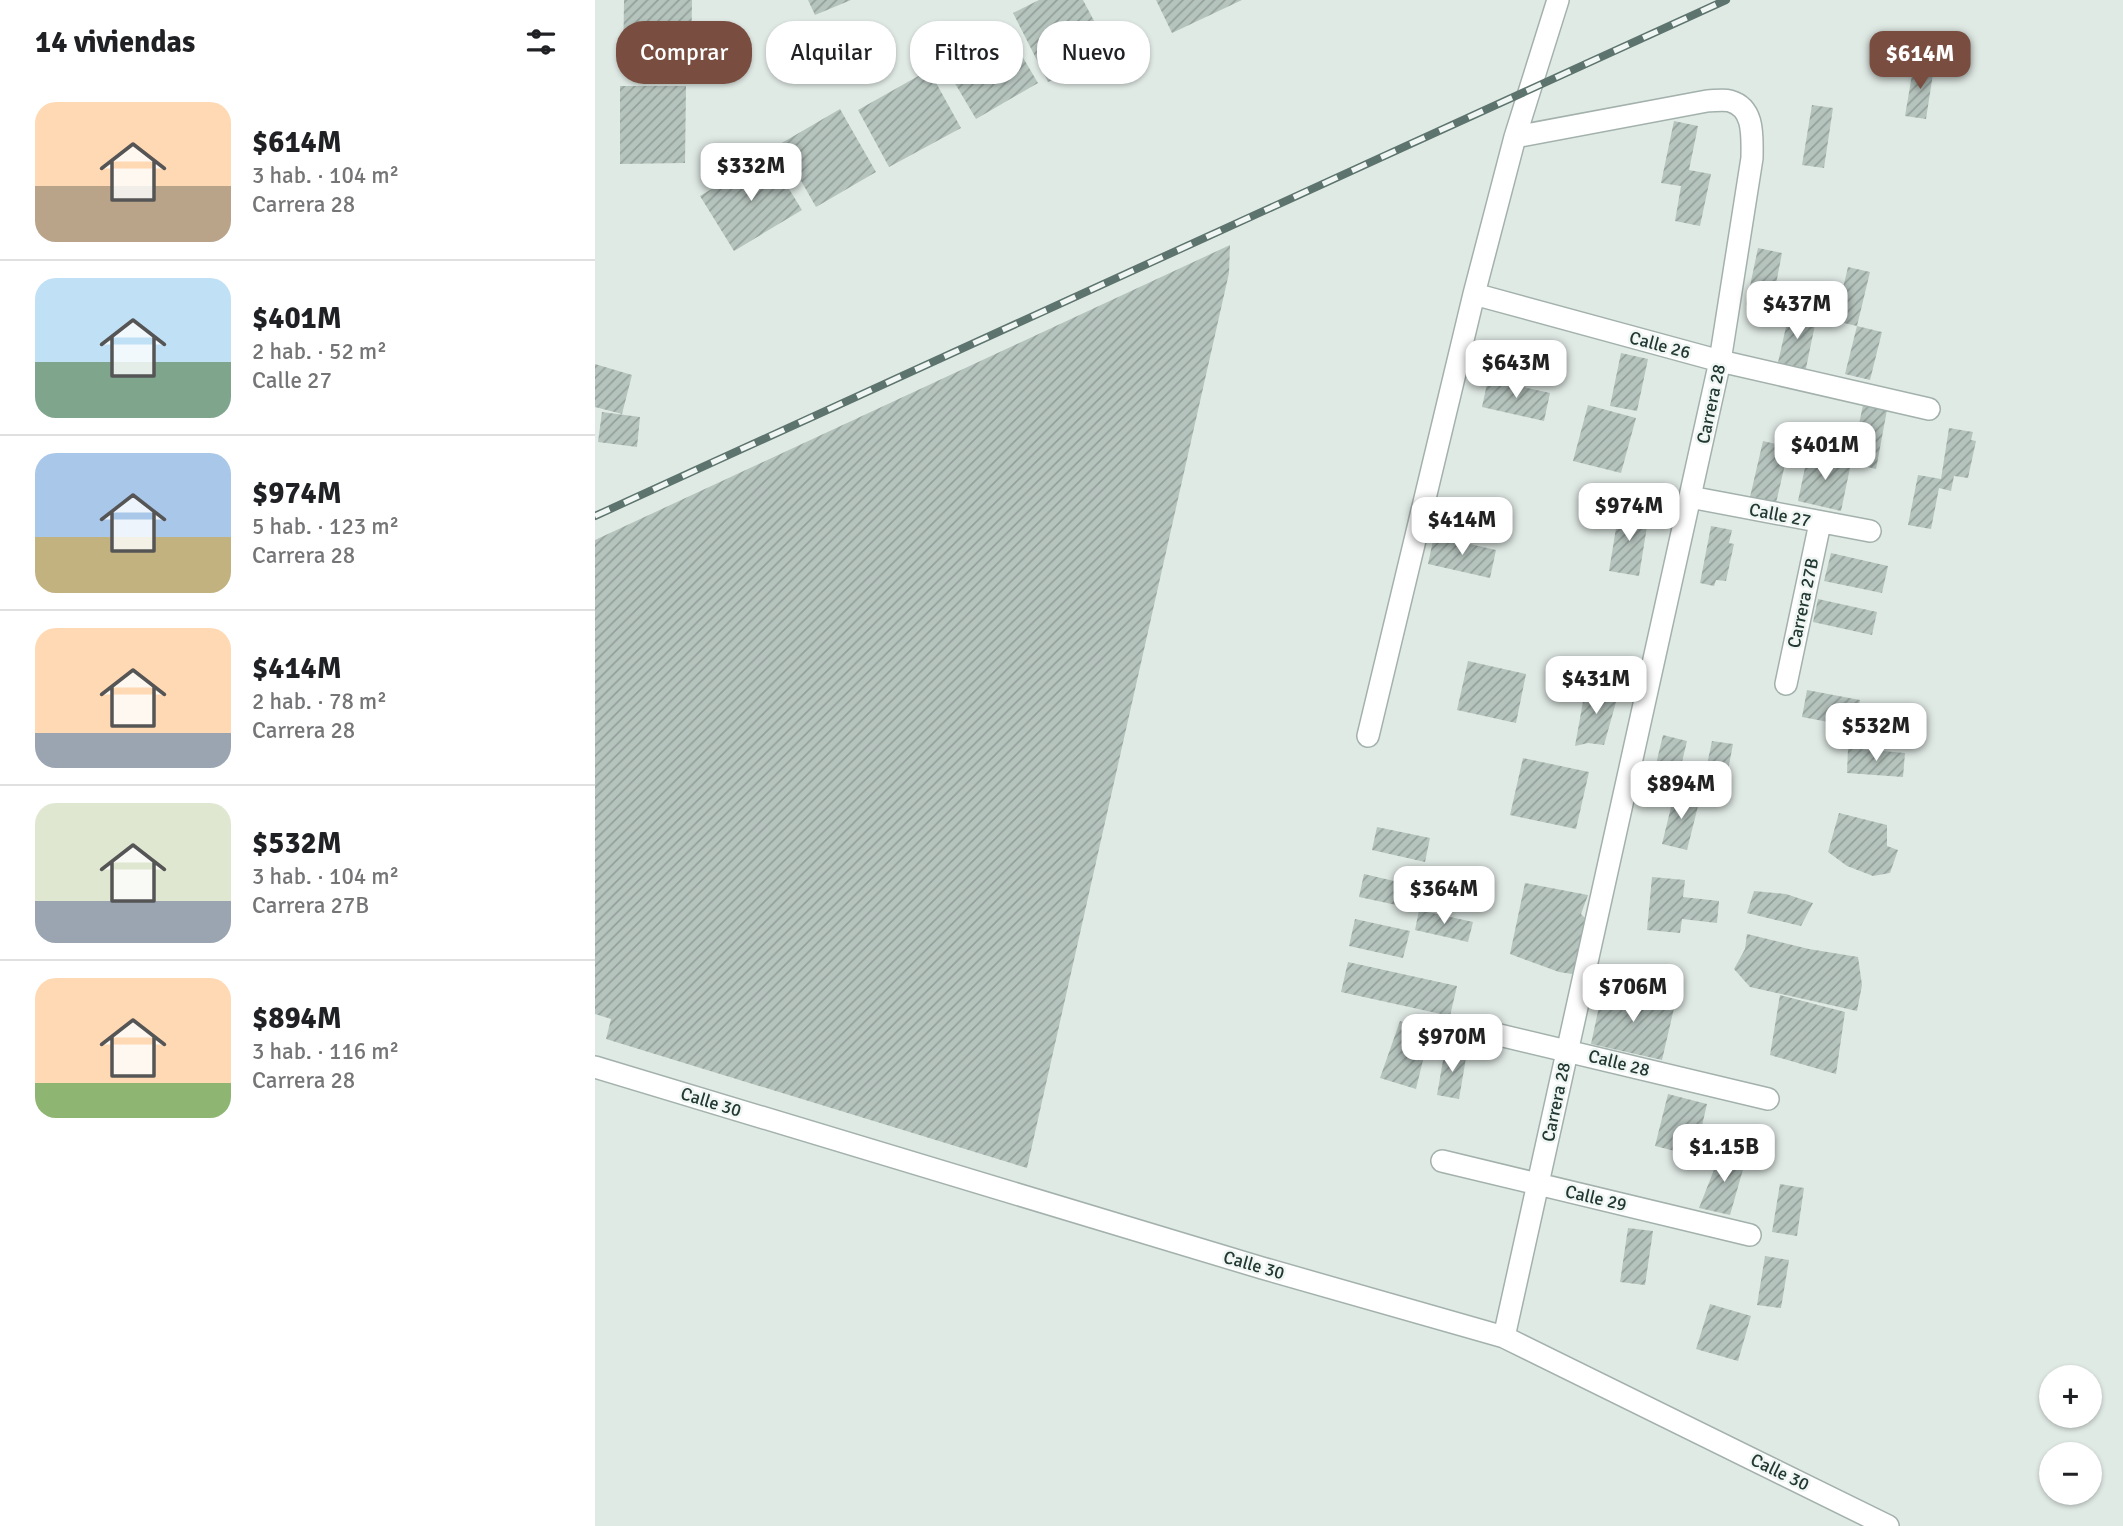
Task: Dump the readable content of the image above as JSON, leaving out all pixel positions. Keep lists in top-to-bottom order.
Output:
{
  "streets": {
    "street": [
      "Calle 26",
      "Carrera 28",
      "Calle 27",
      "Carrera 27B",
      "Calle 28",
      "Calle 30",
      "Calle 29"
    ]
  },
  "crossings": [
    ["Calle 26", "Carrera 28"],
    ["Carrera 28", "Calle 27"],
    ["Carrera 28", "Calle 28"],
    ["Carrera 28", "Calle 30"],
    ["Carrera 28", "Calle 29"],
    ["Calle 27", "Carrera 27B"]
  ],
  "page": {
    "heading": "14 viviendas",
    "chip": [
      "Comprar",
      "Alquilar",
      "Filtros",
      "Nuevo"
    ],
    "price": [
      "$614M",
      "$332M",
      "$437M",
      "$643M",
      "$401M",
      "$974M",
      "$414M",
      "$431M",
      "$532M",
      "$894M",
      "$364M",
      "$706M",
      "$970M",
      "$1.15B"
    ],
    "list": [
      {
        "name": "$614M",
        "note": "3 hab. · 104 m² · Carrera 28"
      },
      {
        "name": "$401M",
        "note": "2 hab. · 52 m² · Calle 27"
      },
      {
        "name": "$974M",
        "note": "5 hab. · 123 m² · Carrera 28"
      },
      {
        "name": "$414M",
        "note": "2 hab. · 78 m² · Carrera 28"
      },
      {
        "name": "$532M",
        "note": "3 hab. · 104 m² · Carrera 27B"
      },
      {
        "name": "$894M",
        "note": "3 hab. · 116 m² · Carrera 28"
      }
    ],
    "map_buttons": ["+", "−"]
  }
}
